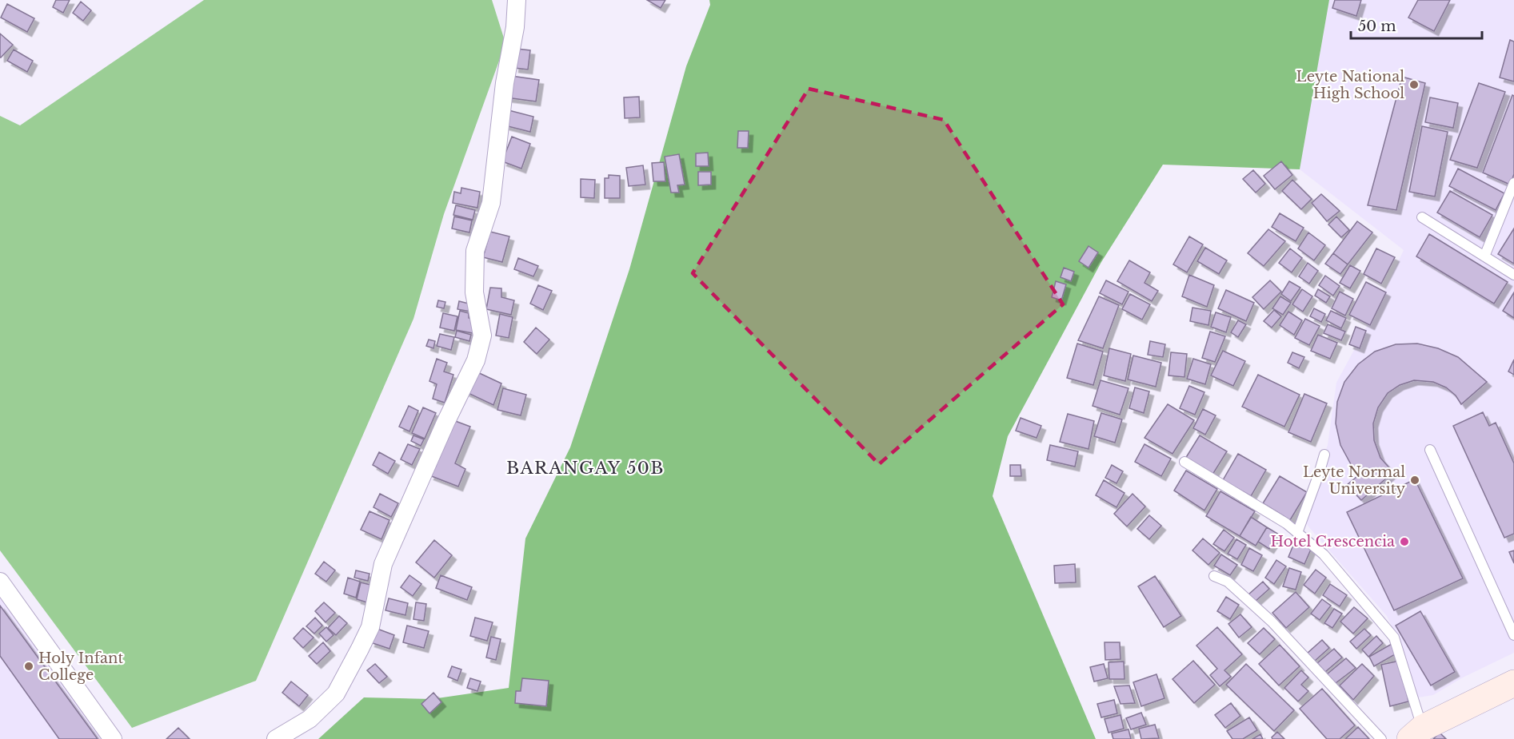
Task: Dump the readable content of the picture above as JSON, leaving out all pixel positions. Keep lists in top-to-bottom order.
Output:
{
  "districts": ["BARANGAY 50B"],
  "places": [
    "Leyte National High School",
    "Leyte Normal University",
    "Hotel Crescencia",
    "Holy Infant College"
  ],
  "scale_bar": "50 m"
}
